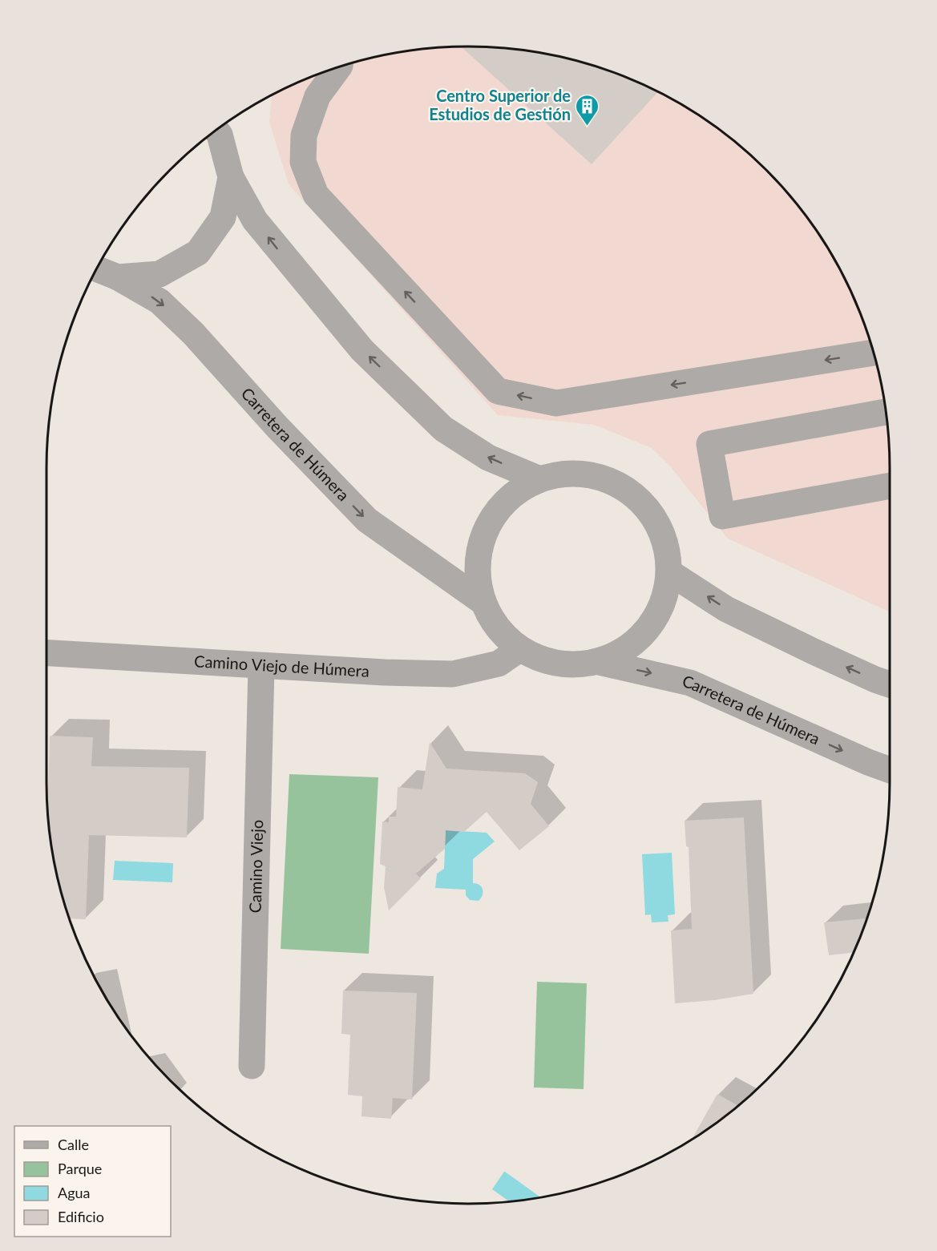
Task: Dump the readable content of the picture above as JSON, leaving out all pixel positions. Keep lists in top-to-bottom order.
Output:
{
  "streets": {
    "street": ["Carretera de Húmera", "Camino Viejo de Húmera", "Camino Viejo"]
  },
  "crossings": [
    ["Camino Viejo de Húmera", "Camino Viejo"]
  ],
  "places": {
    "building": ["Centro Superior de Estudios de Gestión"]
  },
  "legend": [
    "Calle",
    "Parque",
    "Agua",
    "Edificio"
  ]
}
